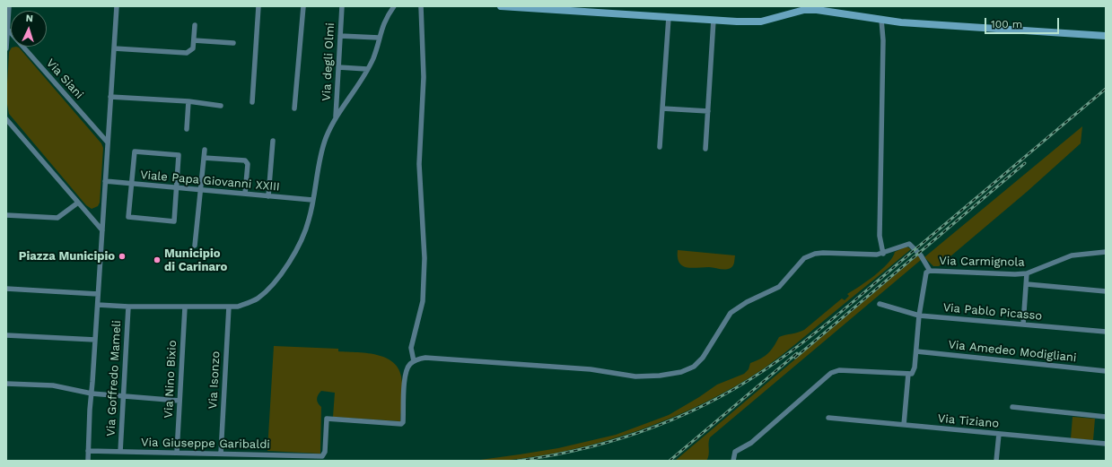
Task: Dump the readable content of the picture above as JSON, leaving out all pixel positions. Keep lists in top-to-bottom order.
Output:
{
  "streets": {
    "street": [
      "Via degli Olmi",
      "Via Siani",
      "Viale Papa Giovanni XXIII",
      "Via Carmignola",
      "Via Pablo Picasso",
      "Via Amedeo Modigliani",
      "Via Goffredo Mameli",
      "Via Nino Bixio",
      "Via Isonzo",
      "Via Tiziano",
      "Via Giuseppe Garibaldi"
    ]
  },
  "crossings": [
    ["Via Carmignola", "Via Giuseppe Garibaldi"],
    ["Via Goffredo Mameli", "Via Giuseppe Garibaldi"],
    ["Via Nino Bixio", "Via Giuseppe Garibaldi"],
    ["Via Isonzo", "Via Giuseppe Garibaldi"]
  ],
  "places": ["Piazza Municipio", "Municipio di Carinaro"],
  "scale_bar": "100 m",
  "north": "top"
}
